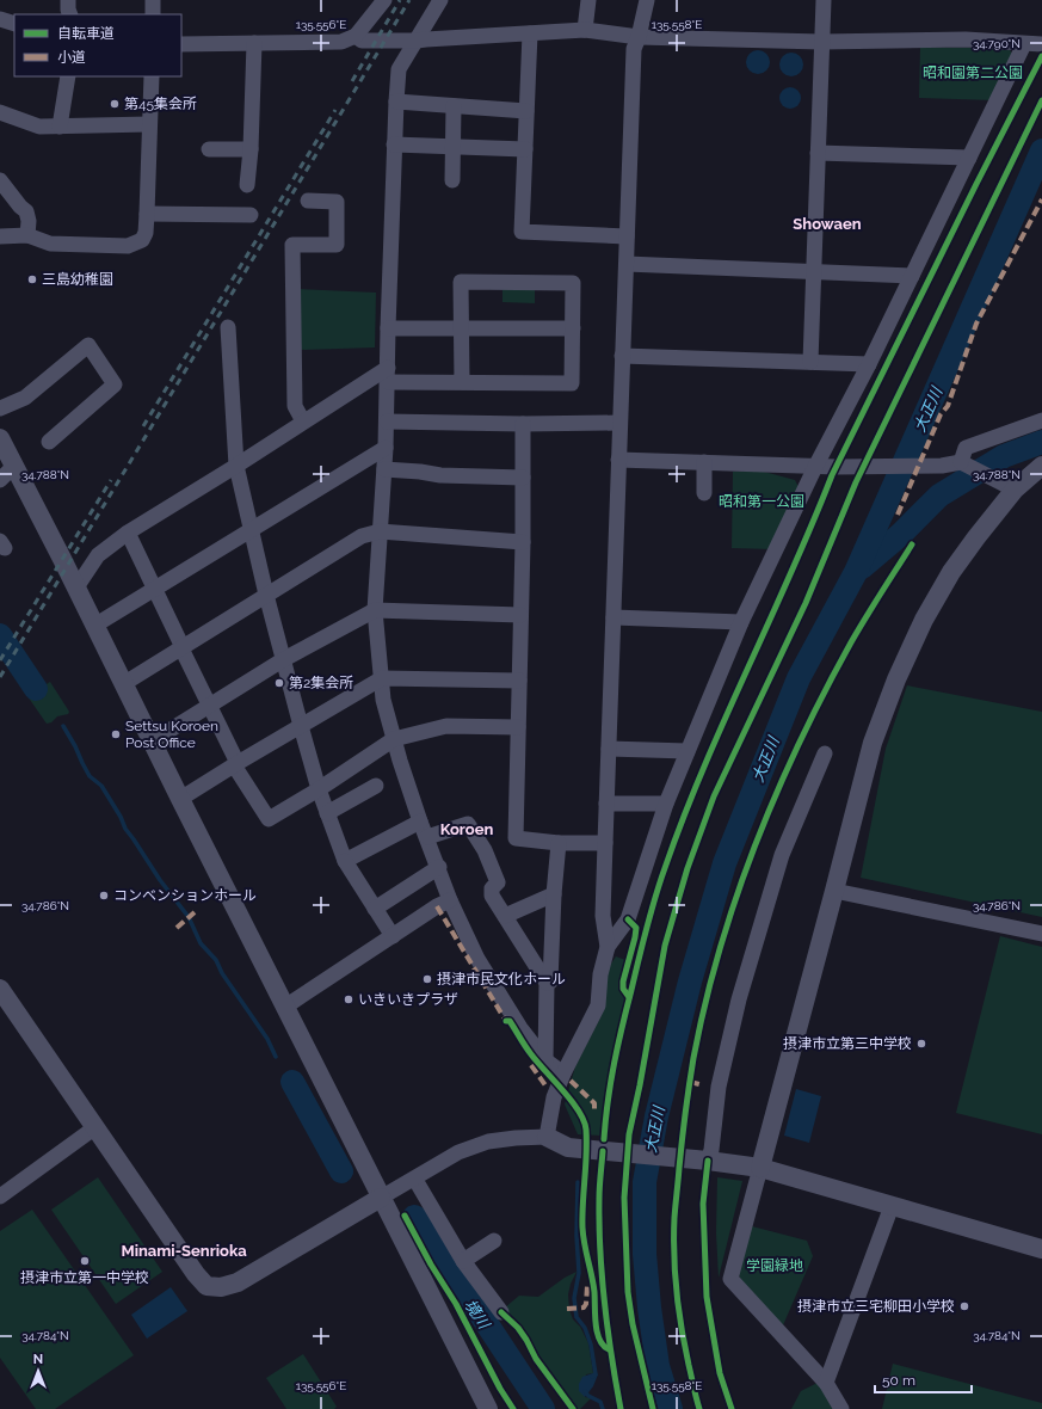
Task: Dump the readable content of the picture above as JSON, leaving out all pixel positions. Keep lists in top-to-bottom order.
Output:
{
  "districts": ["Showaen", "Koroen", "Minami-Senrioka"],
  "water": ["大正川", "境川"],
  "parks": ["昭和園第二公園", "昭和第一公園", "学園緑地"],
  "places": [
    "第45集会所",
    "三島幼稚園",
    "第2集会所",
    "Settsu Koroen Post Office",
    "コンベンションホール",
    "摂津市民文化ホール",
    "いきいきプラザ",
    "摂津市立第三中学校",
    "摂津市立第一中学校",
    "摂津市立三宅柳田小学校"
  ],
  "legend": ["自転車道", "小道"],
  "scale_bar": "50 m",
  "north": "top",
  "coordinates": [
    "135.556°E",
    "135.558°E",
    "34.790°N",
    "34.788°N",
    "34.786°N",
    "34.784°N"
  ]
}
